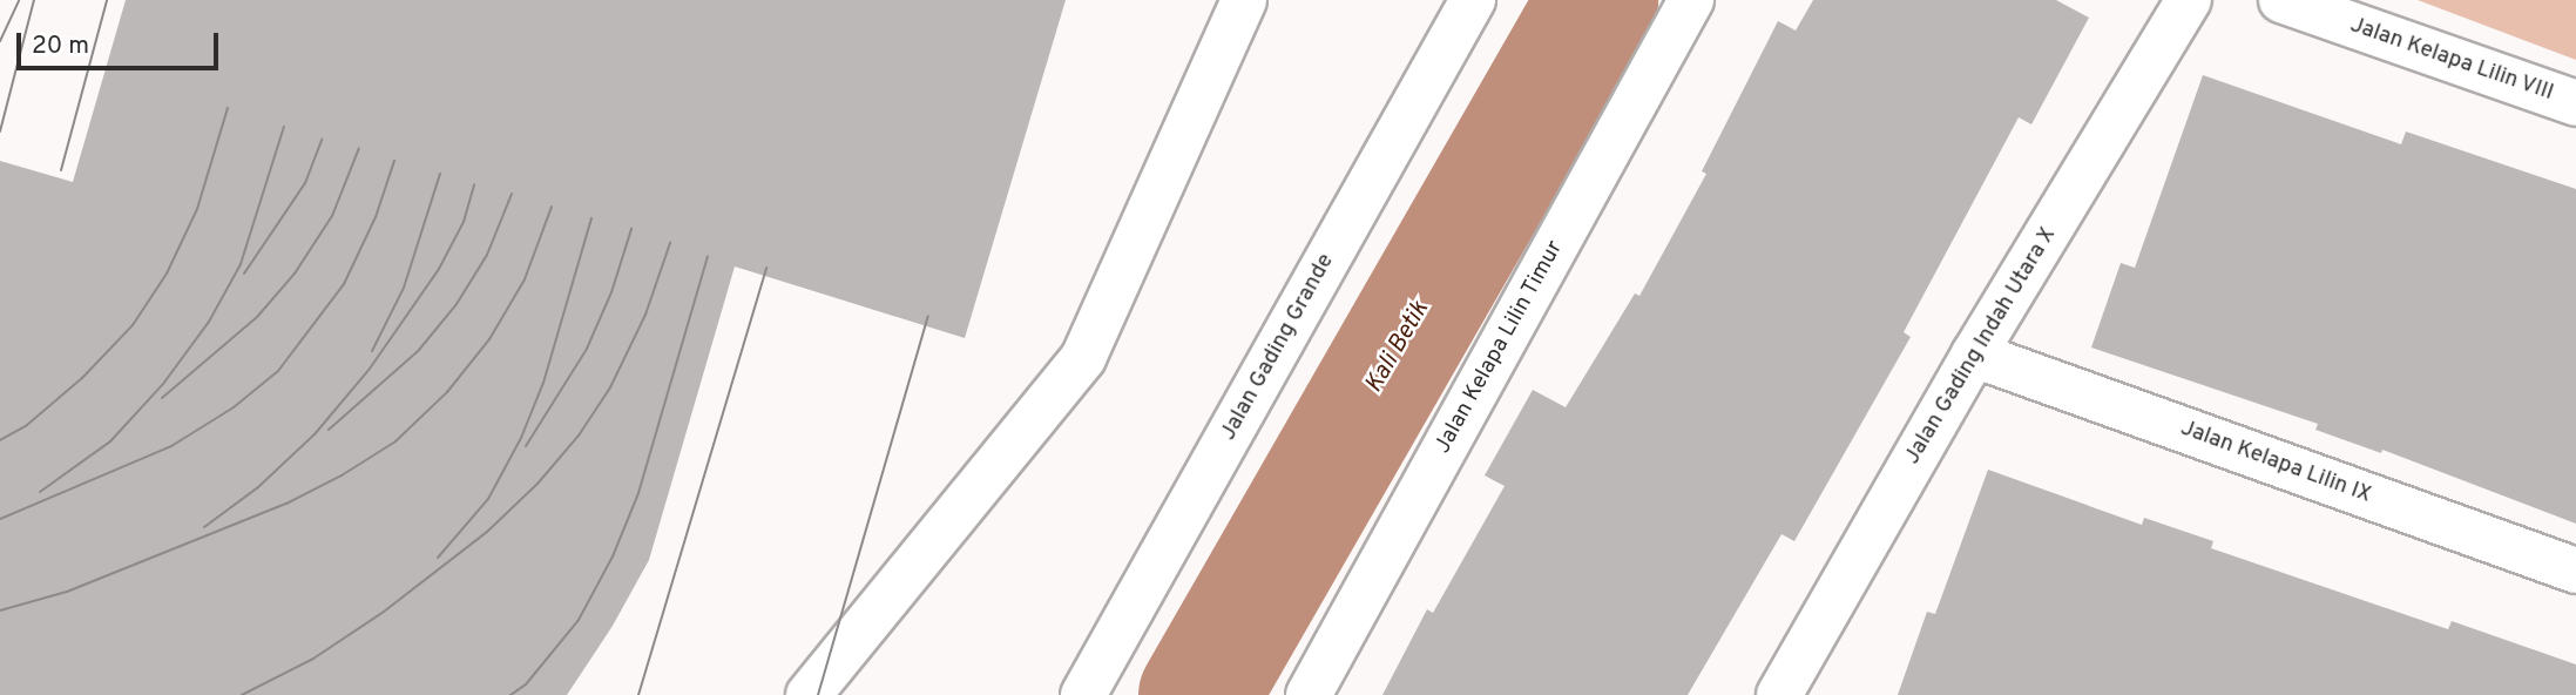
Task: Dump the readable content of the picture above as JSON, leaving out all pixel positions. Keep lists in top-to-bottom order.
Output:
{
  "streets": {
    "street": [
      "Jalan Kelapa Lilin VIII",
      "Jalan Gading Indah Utara X",
      "Jalan Gading Grande",
      "Jalan Kelapa Lilin Timur",
      "Jalan Kelapa Lilin IX"
    ]
  },
  "crossings": [
    ["Jalan Gading Indah Utara X", "Jalan Kelapa Lilin IX"]
  ],
  "water": ["Kali Betik"],
  "scale_bar": "20 m"
}
